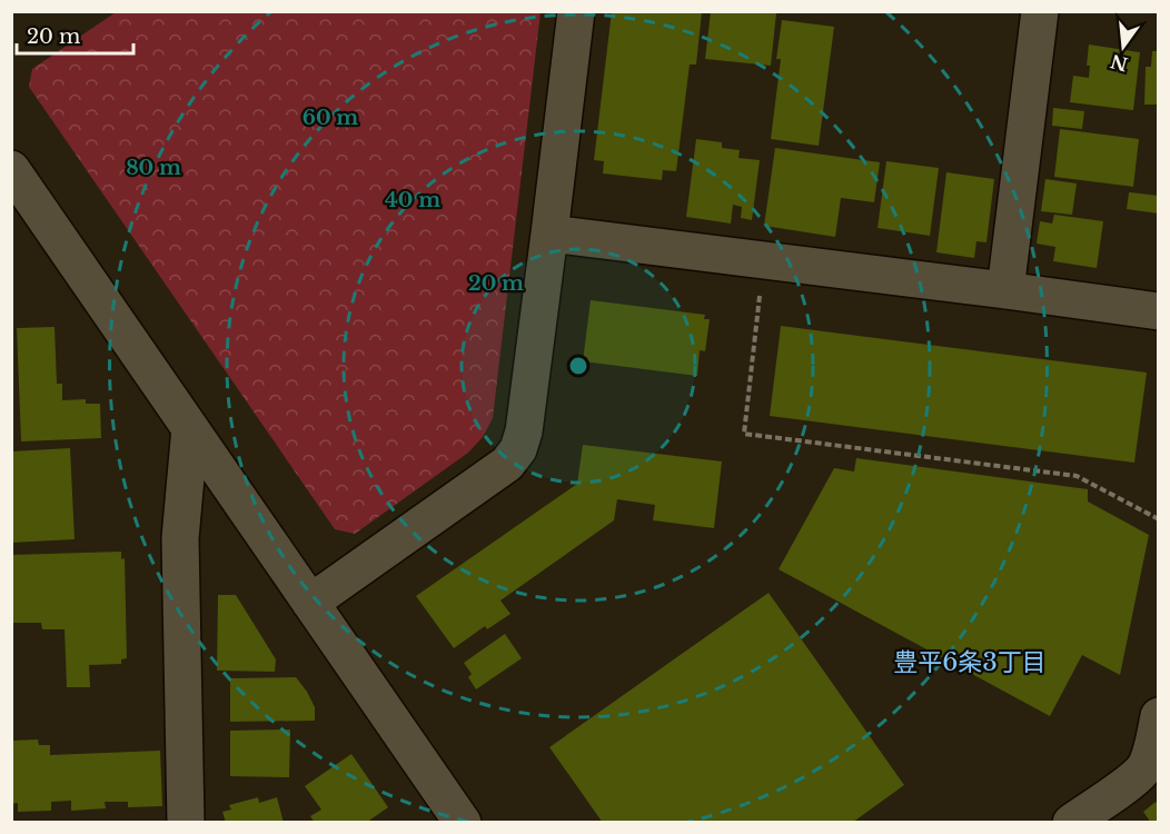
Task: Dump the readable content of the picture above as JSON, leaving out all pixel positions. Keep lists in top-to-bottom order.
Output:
{
  "districts": ["豊平6条3丁目"],
  "scale_bar": "20 m",
  "north": "bottom",
  "rings": [
    "60 m",
    "80 m",
    "40 m",
    "20 m"
  ]
}
